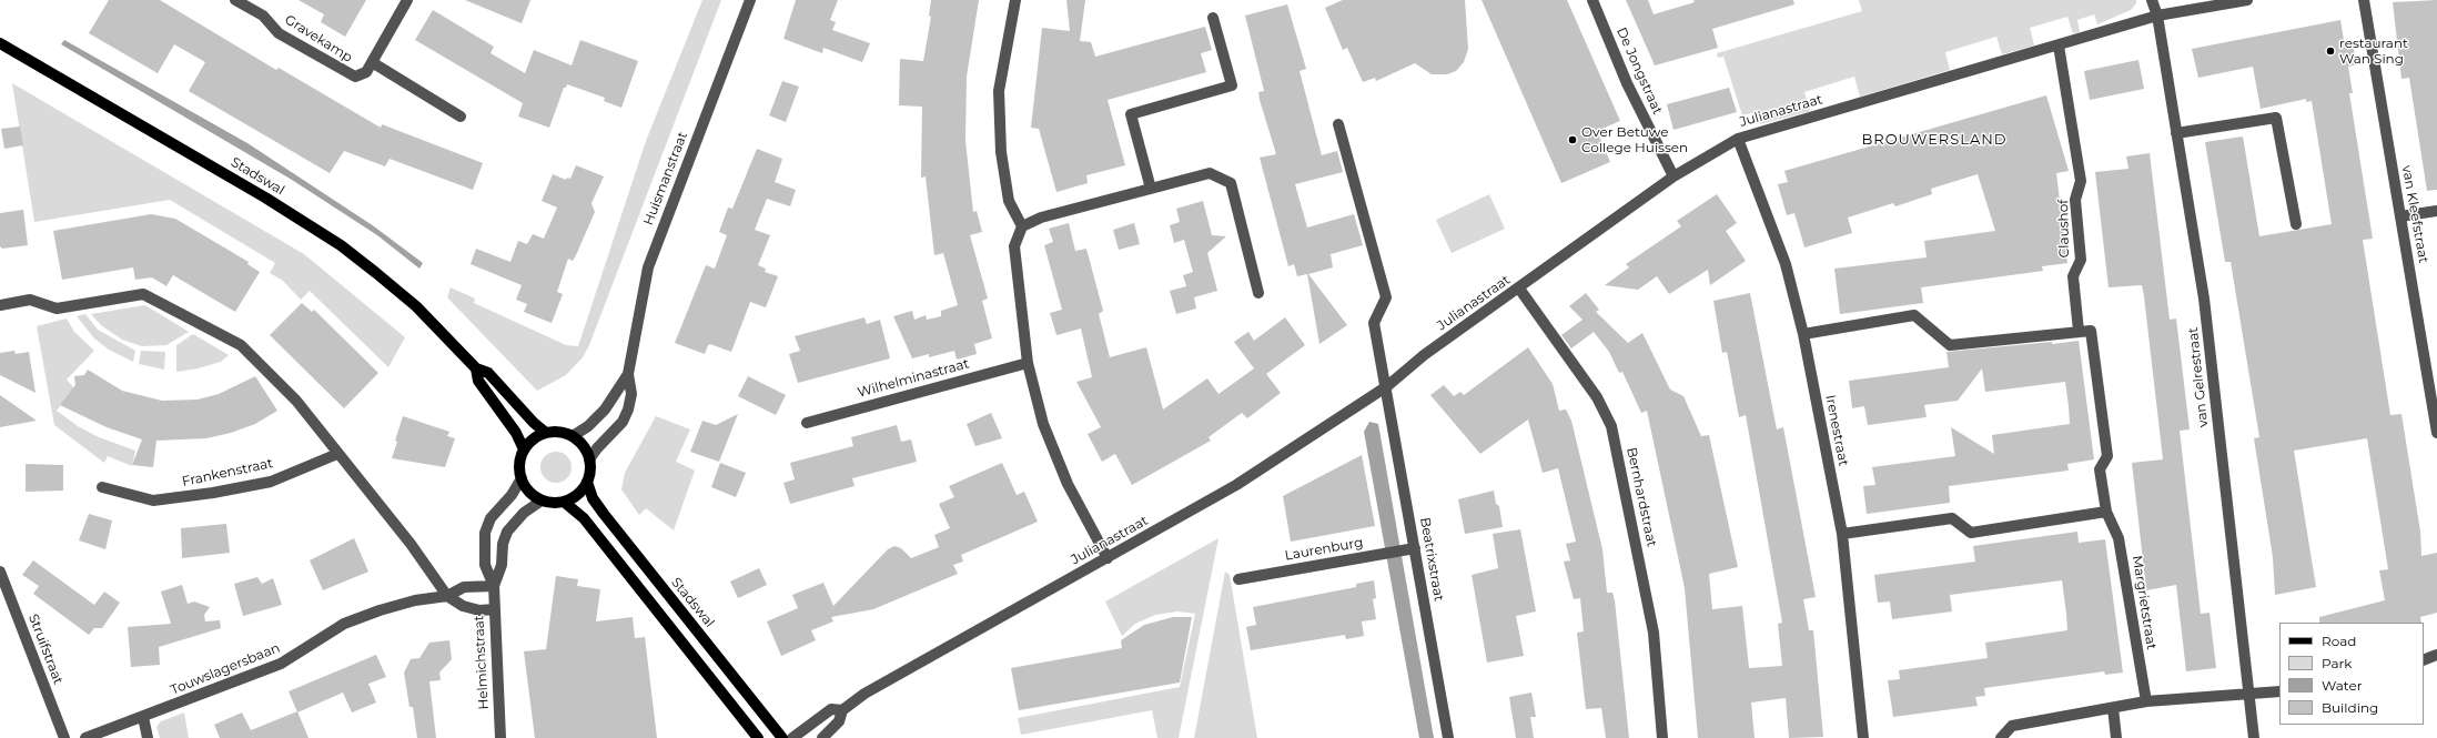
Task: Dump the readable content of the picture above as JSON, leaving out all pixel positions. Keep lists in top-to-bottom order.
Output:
{
  "streets": {
    "main road": ["Stadswal"],
    "street": [
      "Gravekamp",
      "De Jongstraat",
      "Julianastraat",
      "Huismanstraat",
      "van Kleefstraat",
      "Claushof",
      "van Gelrestraat",
      "Wilhelminastraat",
      "Irenestraat",
      "Frankenstraat",
      "Bernhardstraat",
      "Laurenburg",
      "Beatrixstraat",
      "Margrietstraat",
      "Struifstraat",
      "Helmichstraat",
      "Touwslagersbaan"
    ]
  },
  "crossings": [
    ["De Jongstraat", "Julianastraat"],
    ["Julianastraat", "Claushof"],
    ["Julianastraat", "van Gelrestraat"],
    ["Julianastraat", "Irenestraat"],
    ["Julianastraat", "Bernhardstraat"],
    ["Julianastraat", "Beatrixstraat"],
    ["Stadswal", "Huismanstraat"],
    ["Stadswal", "Helmichstraat"],
    ["Huismanstraat", "Helmichstraat"],
    ["Claushof", "Margrietstraat"],
    ["Laurenburg", "Beatrixstraat"],
    ["Helmichstraat", "Touwslagersbaan"]
  ],
  "districts": ["BROUWERSLAND"],
  "places": ["restaurant Wan Sing", "Over Betuwe College Huissen"],
  "legend": [
    "Road",
    "Park",
    "Water",
    "Building"
  ]
}
